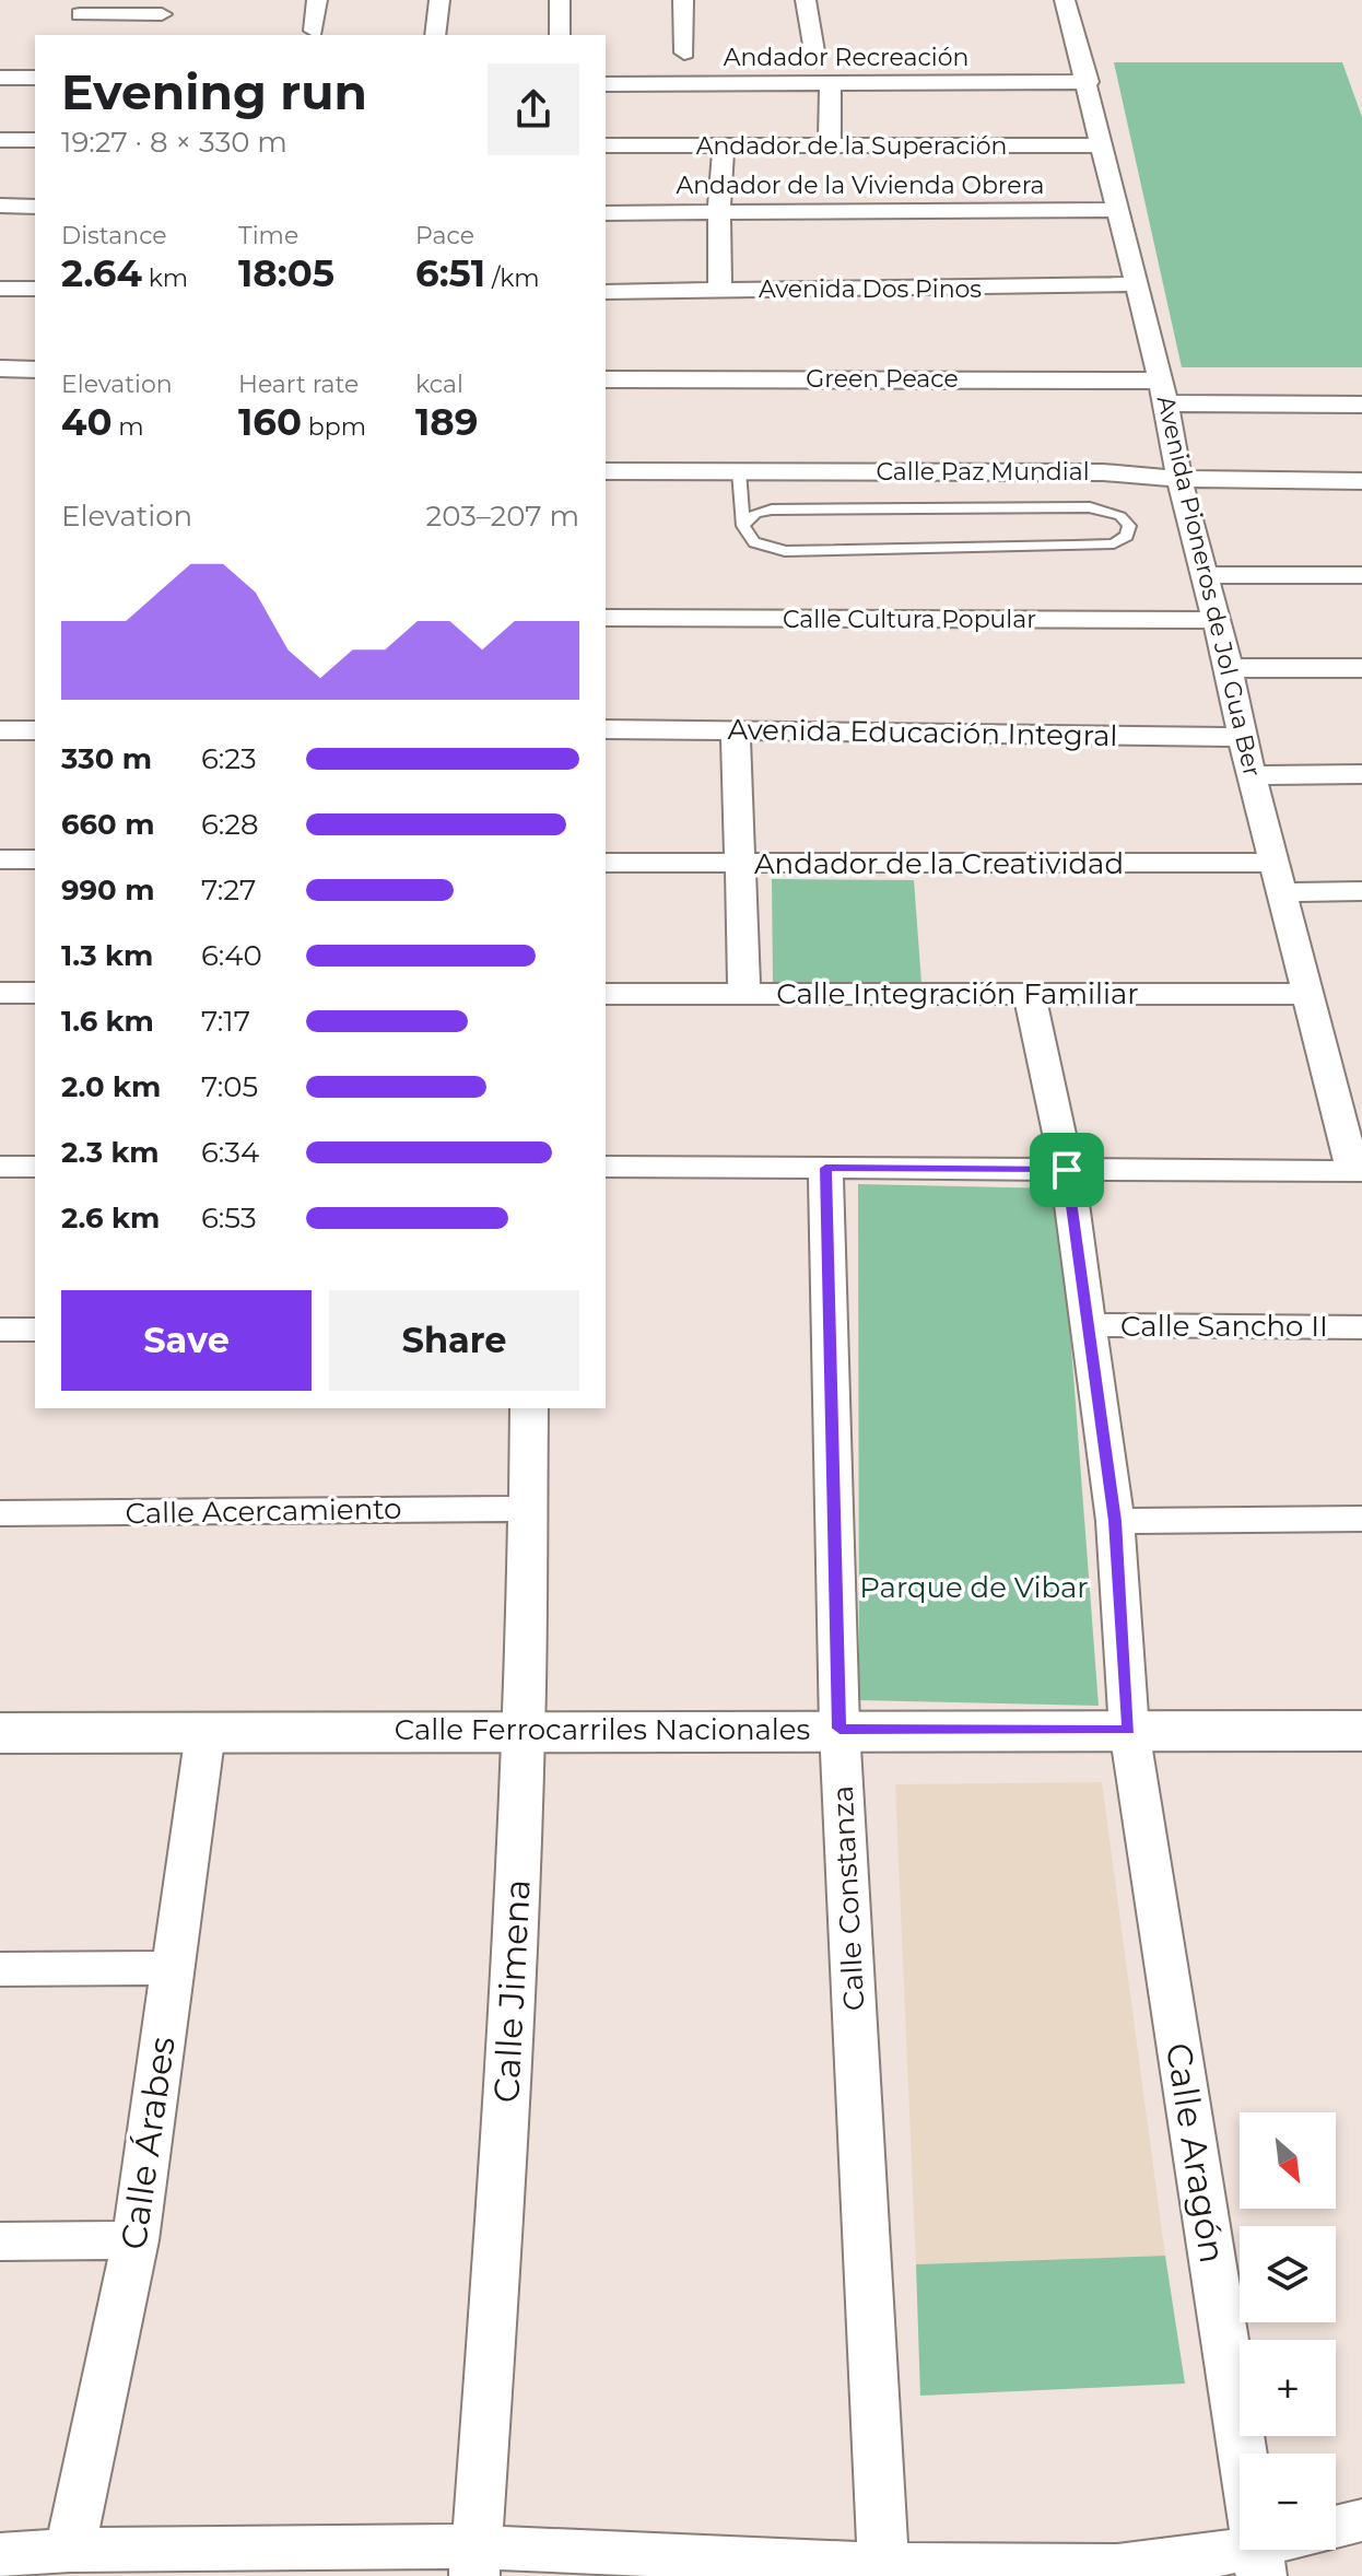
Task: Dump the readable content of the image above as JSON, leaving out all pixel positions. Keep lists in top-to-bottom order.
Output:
{
  "streets": {
    "street": [
      "Andador Recreación",
      "Andador de la Superación",
      "Andador de la Vivienda Obrera",
      "Avenida Dos Pinos",
      "Green Peace",
      "Calle Paz Mundial",
      "Avenida Pioneros de Jol Gua Ber",
      "Calle Cultura Popular",
      "Avenida Educación Integral",
      "Andador de la Creatividad",
      "Calle Integración Familiar",
      "Calle Sancho II",
      "Calle Acercamiento",
      "Calle Ferrocarriles Nacionales",
      "Calle Constanza",
      "Calle Jimena",
      "Calle Árabes",
      "Calle Aragón"
    ]
  },
  "crossings": [
    ["Andador Recreación", "Avenida Pioneros de Jol Gua Ber"],
    ["Andador de la Superación", "Avenida Pioneros de Jol Gua Ber"],
    ["Andador de la Vivienda Obrera", "Avenida Pioneros de Jol Gua Ber"],
    ["Avenida Dos Pinos", "Avenida Pioneros de Jol Gua Ber"],
    ["Green Peace", "Avenida Pioneros de Jol Gua Ber"],
    ["Calle Paz Mundial", "Avenida Pioneros de Jol Gua Ber"],
    ["Avenida Pioneros de Jol Gua Ber", "Calle Cultura Popular"],
    ["Avenida Pioneros de Jol Gua Ber", "Avenida Educación Integral"],
    ["Avenida Pioneros de Jol Gua Ber", "Andador de la Creatividad"],
    ["Avenida Pioneros de Jol Gua Ber", "Calle Integración Familiar"],
    ["Calle Acercamiento", "Calle Jimena"],
    ["Calle Ferrocarriles Nacionales", "Calle Constanza"],
    ["Calle Ferrocarriles Nacionales", "Calle Jimena"],
    ["Calle Ferrocarriles Nacionales", "Calle Árabes"],
    ["Calle Ferrocarriles Nacionales", "Calle Aragón"]
  ],
  "parks": ["Parque de Vibar"],
  "north": "bottom right",
  "page": {
    "heading": ["Evening run", "19:27 · 8 × 330 m"],
    "stats": [
      ["Distance", "2.64 km"],
      ["Time", "18:05"],
      ["Pace", "6:51 /km"],
      ["Elevation", "40 m"],
      ["Heart rate", "160 bpm"],
      ["kcal", "189"]
    ],
    "chart": ["Elevation", "203–207 m"],
    "list": [
      {
        "name": "330 m",
        "note": "6:23"
      },
      {
        "name": "660 m",
        "note": "6:28"
      },
      {
        "name": "990 m",
        "note": "7:27"
      },
      {
        "name": "1.3 km",
        "note": "6:40"
      },
      {
        "name": "1.6 km",
        "note": "7:17"
      },
      {
        "name": "2.0 km",
        "note": "7:05"
      },
      {
        "name": "2.3 km",
        "note": "6:34"
      },
      {
        "name": "2.6 km",
        "note": "6:53"
      }
    ],
    "buttons": ["Save", "Share"],
    "map_buttons": ["+", "−"]
  }
}
